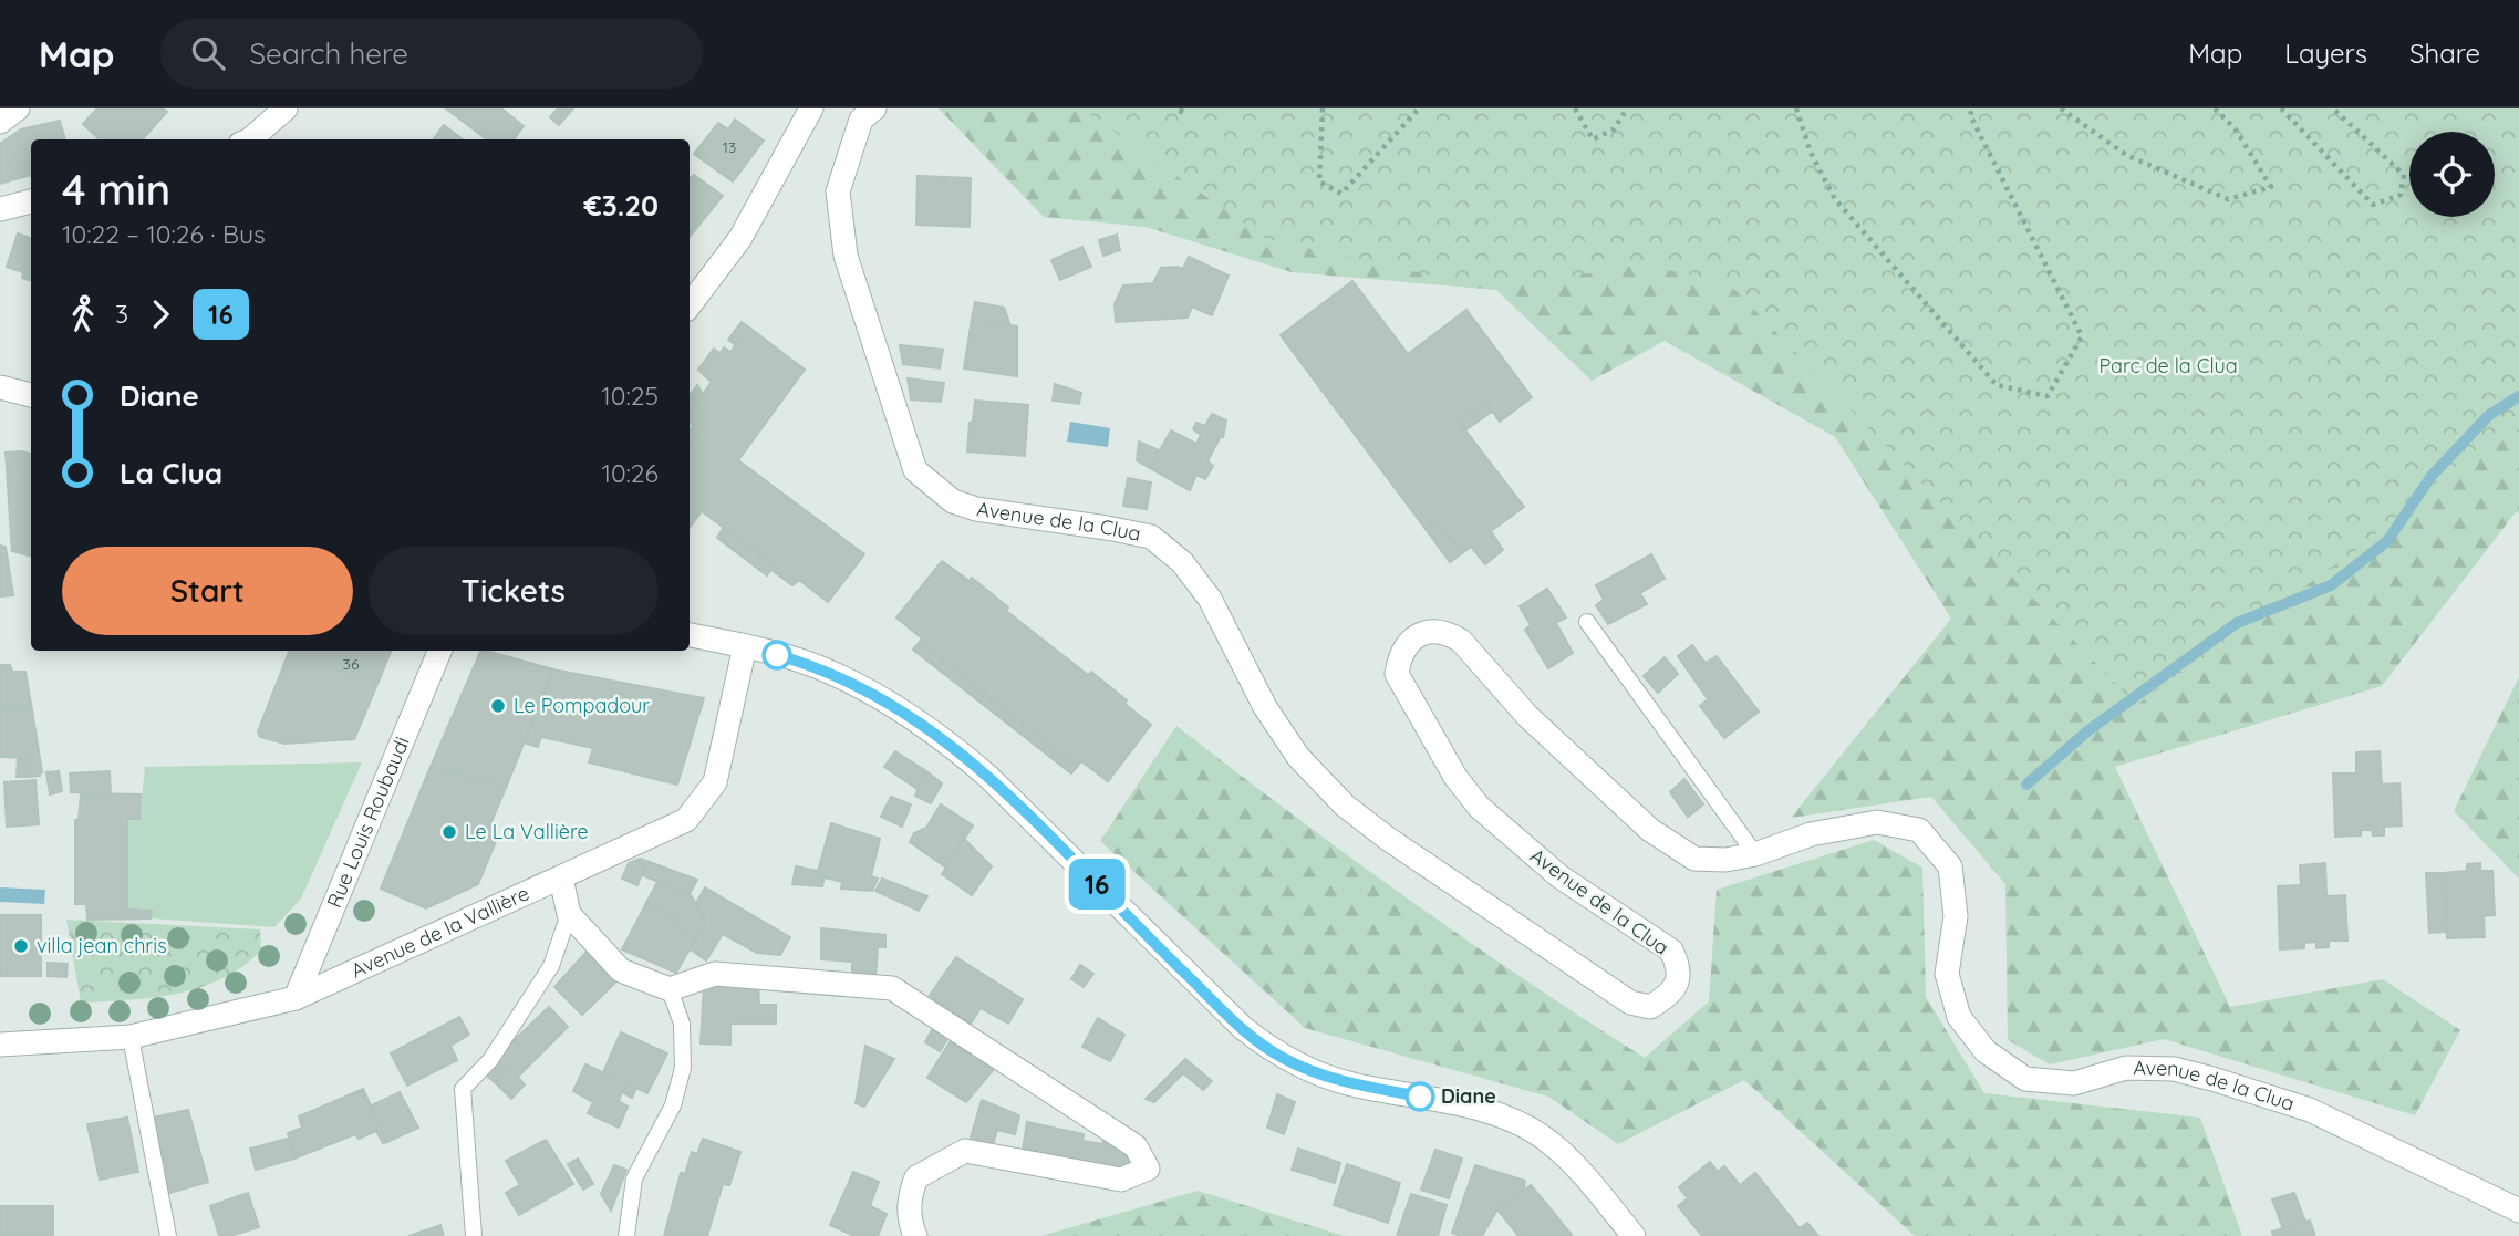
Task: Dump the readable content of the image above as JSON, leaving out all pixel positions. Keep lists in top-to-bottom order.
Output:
{
  "streets": {
    "street": ["Avenue de la Clua", "Rue Louis Roubaudi", "Avenue de la Vallière"]
  },
  "crossings": [
    ["Rue Louis Roubaudi", "Avenue de la Vallière"]
  ],
  "parks": ["Parc de la Clua"],
  "places": [
    "Le Pompadour",
    "Le La Vallière",
    "villa jean chris",
    "Diane"
  ],
  "lines": ["bus line 16"],
  "house_numbers": ["13", "36"],
  "page": {
    "header": "Map",
    "search": "Search here",
    "nav": ["Map", "Layers", "Share"],
    "on_map": "16",
    "heading": ["4 min", "10:22 – 10:26 · Bus", "€3.20"],
    "legs": ["3", "16"],
    "list": [
      {
        "name": "Diane",
        "value": "10:25"
      },
      {
        "name": "La Clua",
        "value": "10:26"
      }
    ],
    "buttons": ["Start", "Tickets"]
  }
}
